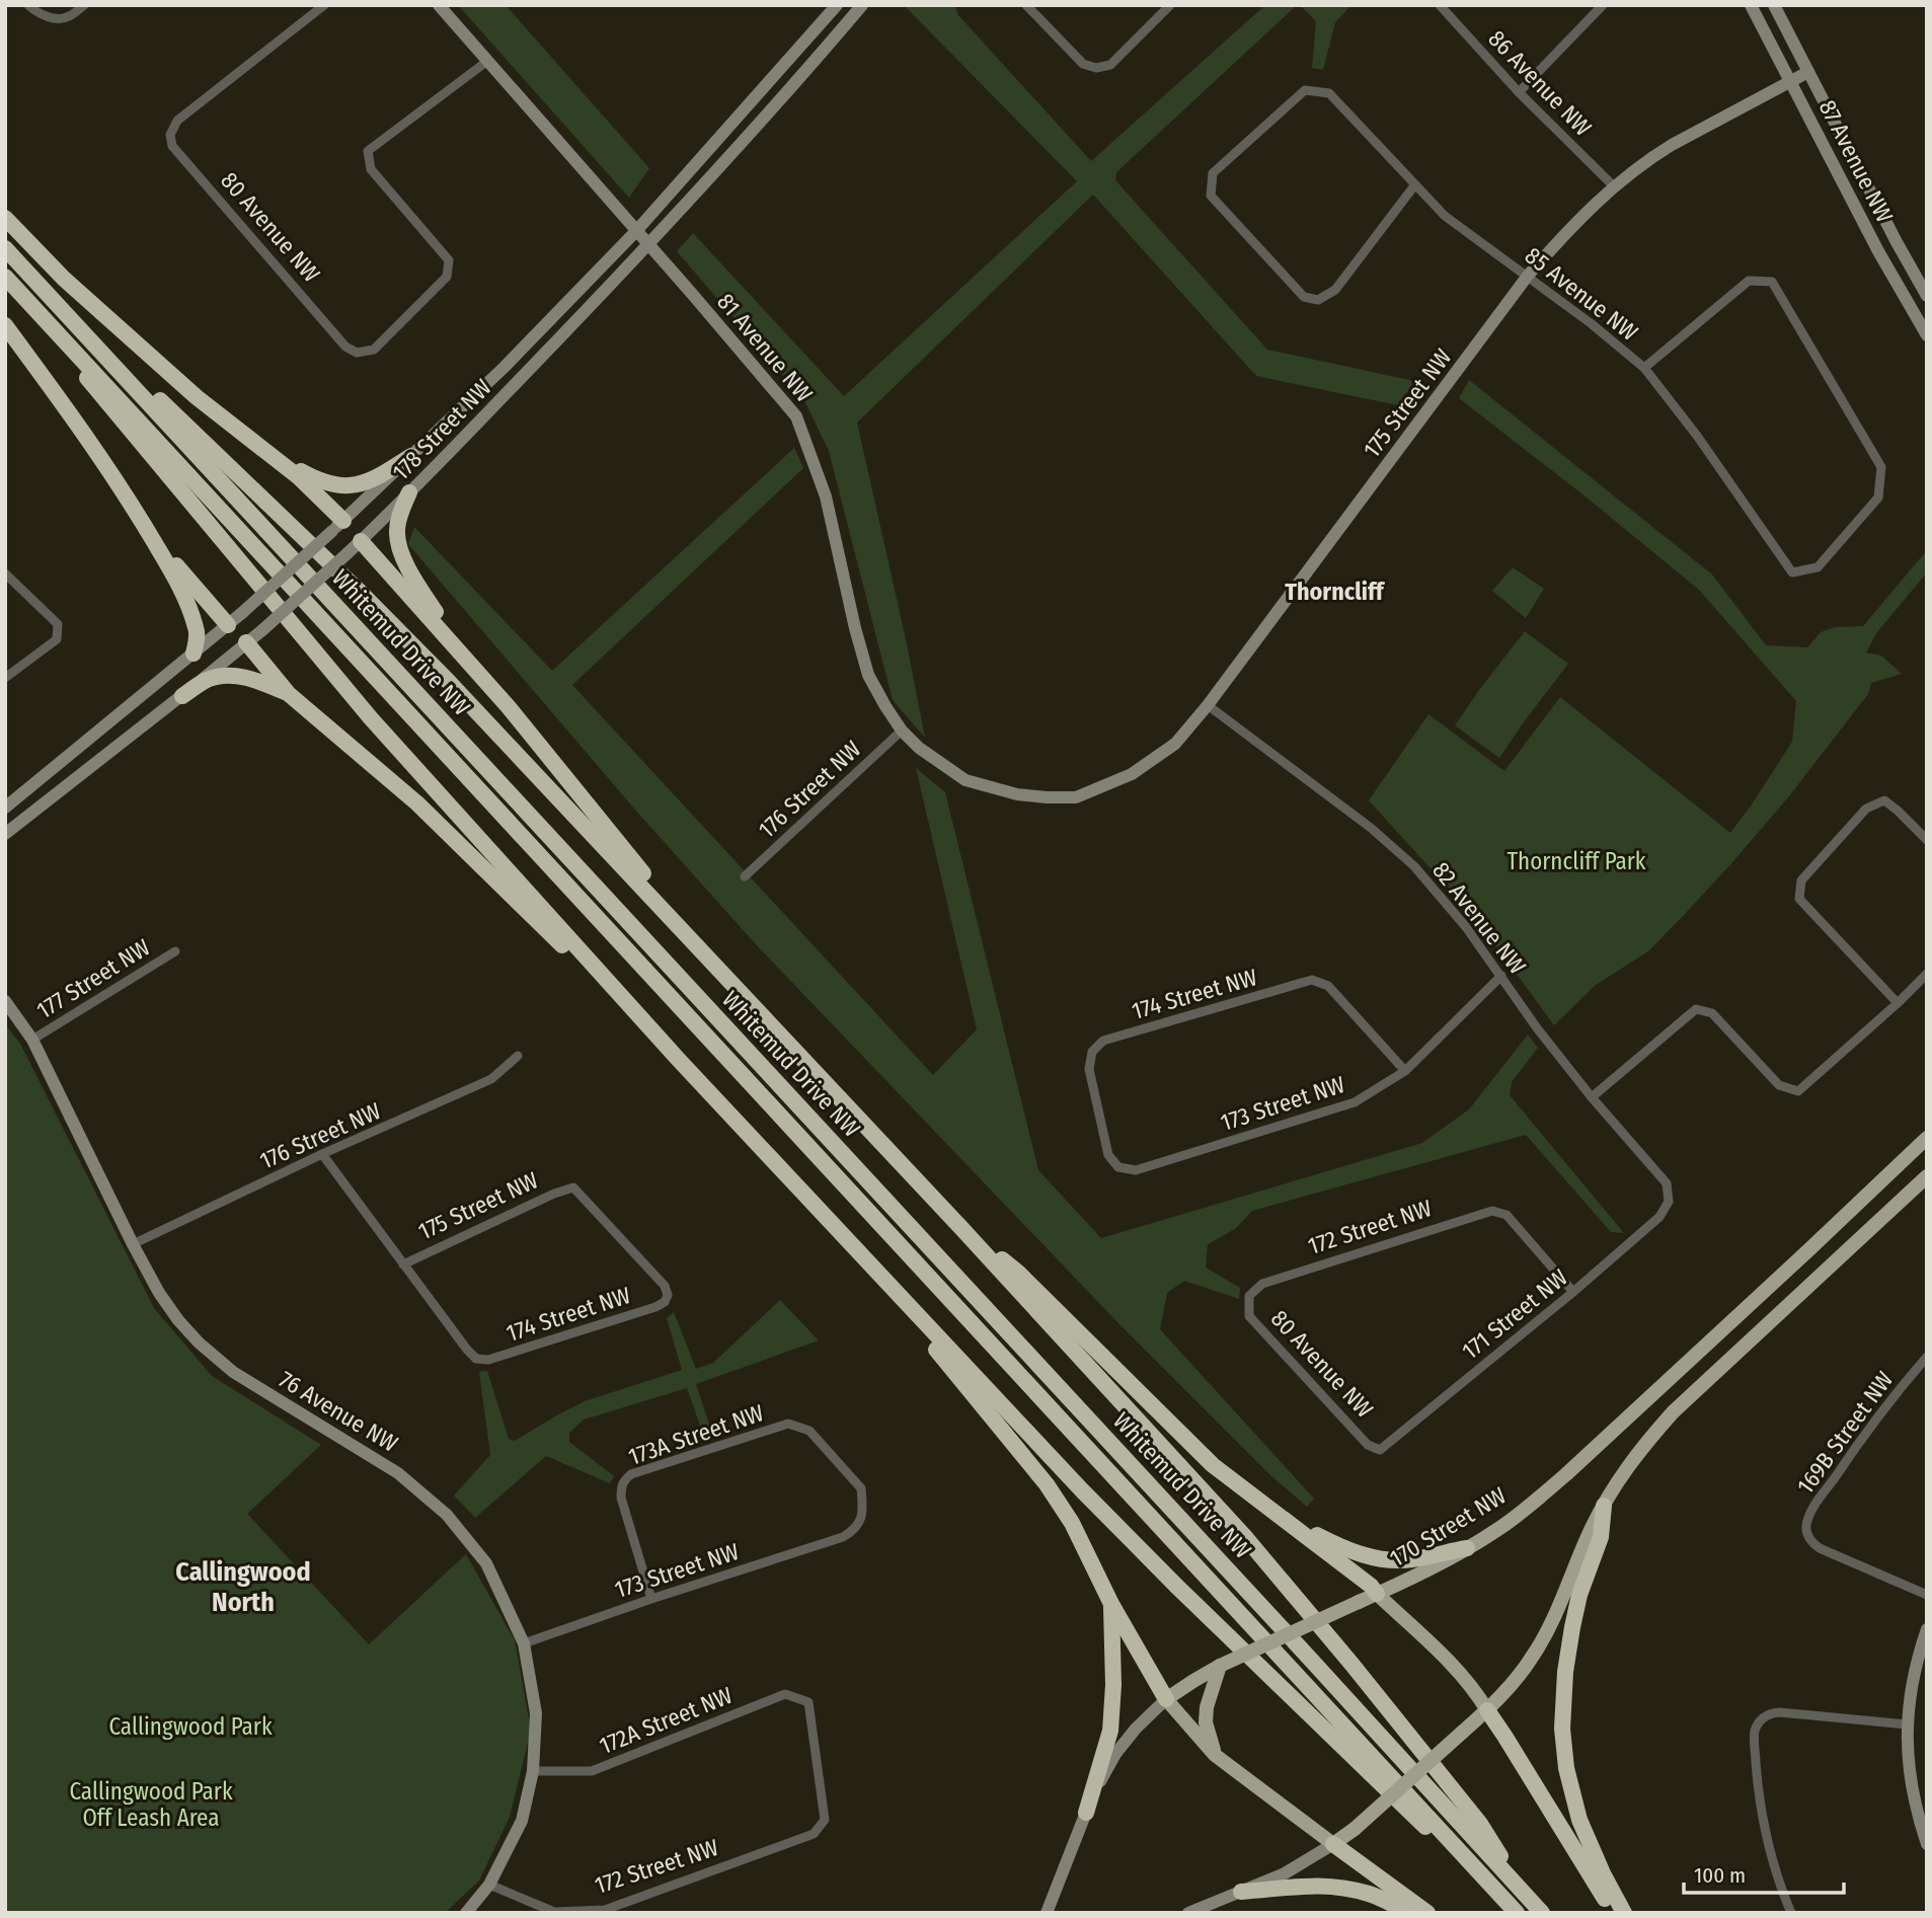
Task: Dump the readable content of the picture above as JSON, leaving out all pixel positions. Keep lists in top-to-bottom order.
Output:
{
  "streets": {
    "highway": ["Whitemud Drive NW"],
    "main road": [
      "87 Avenue NW",
      "81 Avenue NW",
      "175 Street NW",
      "178 Street NW",
      "76 Avenue NW",
      "170 Street NW"
    ],
    "street": [
      "86 Avenue NW",
      "80 Avenue NW",
      "85 Avenue NW",
      "176 Street NW",
      "82 Avenue NW",
      "177 Street NW",
      "174 Street NW",
      "173 Street NW",
      "172 Street NW",
      "171 Street NW",
      "169B Street NW",
      "173A Street NW",
      "172A Street NW"
    ]
  },
  "crossings": [
    ["86 Avenue NW", "175 Street NW"],
    ["87 Avenue NW", "175 Street NW"],
    ["80 Avenue NW", "81 Avenue NW"],
    ["80 Avenue NW", "172 Street NW"],
    ["80 Avenue NW", "171 Street NW"],
    ["85 Avenue NW", "175 Street NW"],
    ["81 Avenue NW", "175 Street NW"],
    ["81 Avenue NW", "178 Street NW"],
    ["81 Avenue NW", "176 Street NW"],
    ["175 Street NW", "82 Avenue NW"],
    ["175 Street NW", "174 Street NW"],
    ["176 Street NW", "76 Avenue NW"],
    ["82 Avenue NW", "173 Street NW"],
    ["82 Avenue NW", "171 Street NW"],
    ["177 Street NW", "76 Avenue NW"],
    ["174 Street NW", "173 Street NW"],
    ["173 Street NW", "76 Avenue NW"],
    ["173 Street NW", "173A Street NW"],
    ["172 Street NW", "171 Street NW"],
    ["172 Street NW", "76 Avenue NW"],
    ["172 Street NW", "172A Street NW"],
    ["76 Avenue NW", "172A Street NW"]
  ],
  "districts": ["Thorncliff", "Callingwood North"],
  "parks": ["Thorncliff Park", "Callingwood Park", "Callingwood Park Off Leash Area"],
  "scale_bar": "100 m"
}
